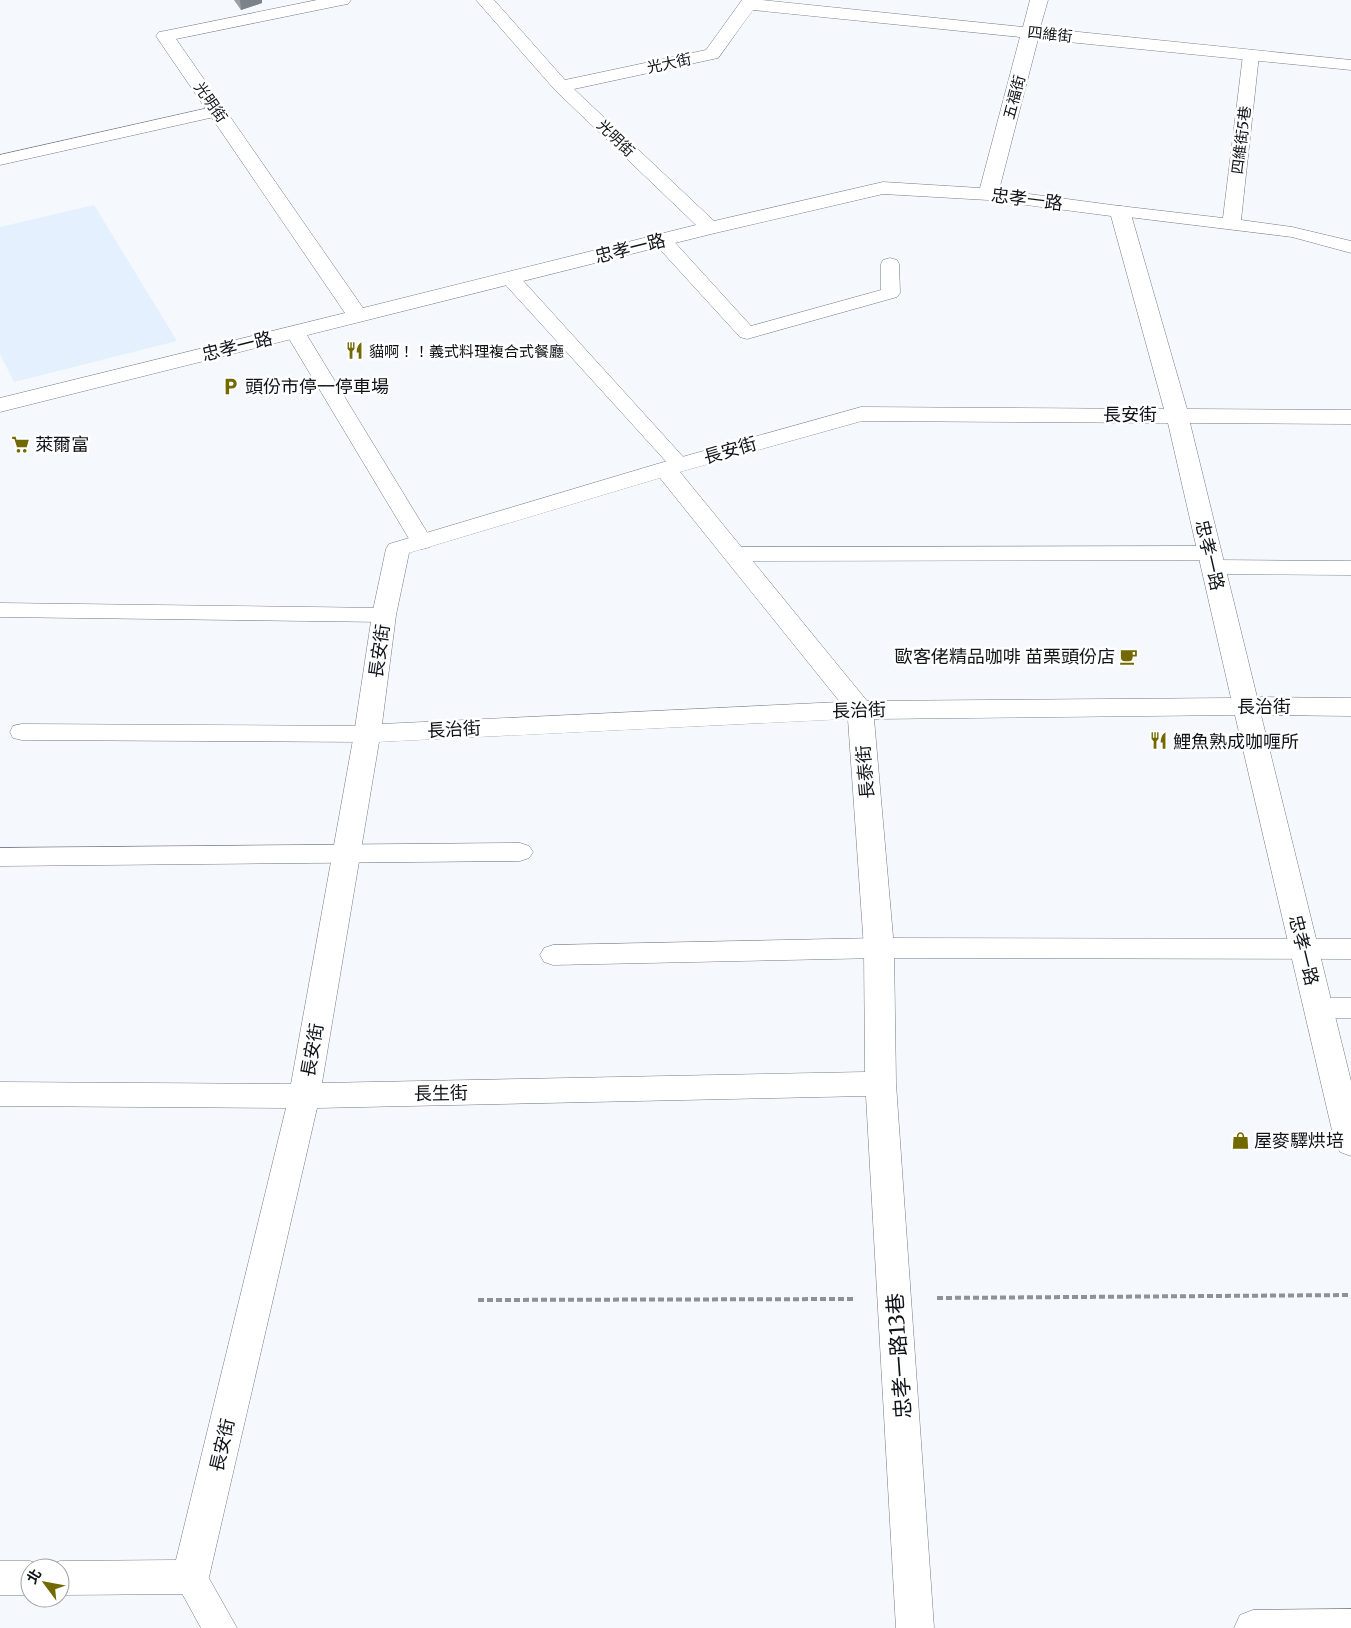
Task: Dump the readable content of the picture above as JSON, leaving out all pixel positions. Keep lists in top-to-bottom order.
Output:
{
  "streets": {
    "street": [
      "四維街",
      "光大街",
      "五福街",
      "光明街",
      "忠孝一路",
      "長安街",
      "長治街",
      "長泰街",
      "長生街",
      "忠孝一路13巷"
    ],
    "lane": ["四維街5巷"]
  },
  "crossings": [
    ["四維街", "光大街"],
    ["四維街", "五福街"],
    ["四維街", "四維街5巷"],
    ["光大街", "光明街"],
    ["五福街", "忠孝一路"],
    ["光明街", "忠孝一路"],
    ["忠孝一路", "長安街"],
    ["忠孝一路", "長治街"],
    ["長安街", "長治街"],
    ["長安街", "長生街"],
    ["長治街", "長泰街"],
    ["長泰街", "長生街"],
    ["長泰街", "忠孝一路13巷"],
    ["長生街", "忠孝一路13巷"]
  ],
  "places": {
    "restaurant": ["貓啊！！義式料理複合式餐廳", "鯉魚熟成咖喱所"],
    "parking": ["頭份市停一停車場"],
    "supermarket": ["萊爾富"],
    "cafe": ["歐客佬精品咖啡 苗栗頭份店"],
    "shop": ["屋麥驛烘培"]
  },
  "north": "top left"
}
